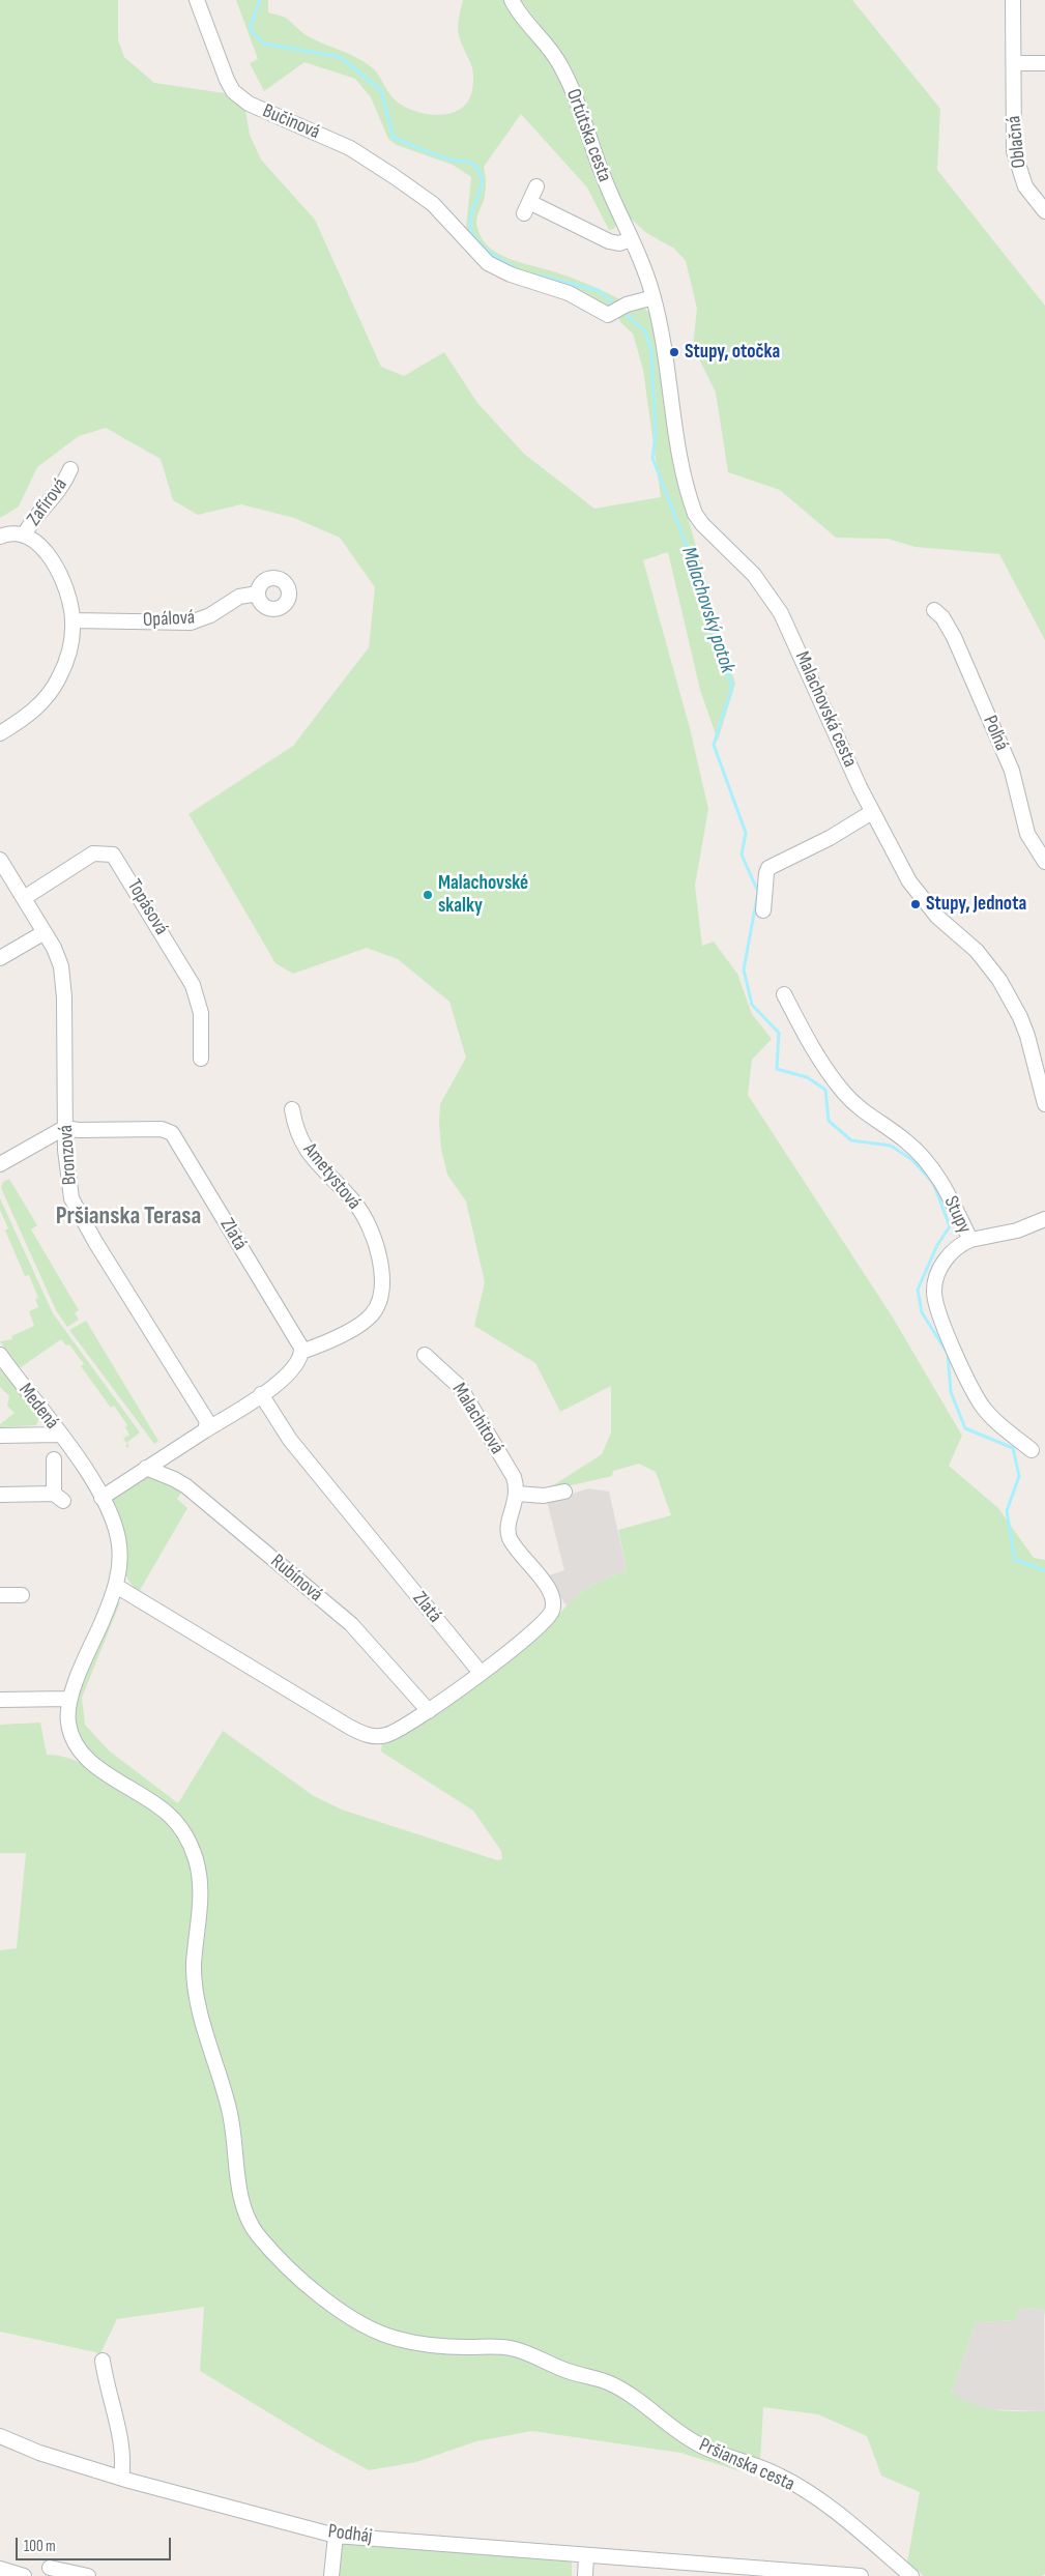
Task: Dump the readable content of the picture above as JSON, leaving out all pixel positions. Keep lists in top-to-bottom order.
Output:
{
  "streets": {
    "street": [
      "Bučinová",
      "Ortútska cesta",
      "Oblačná",
      "Zafírová",
      "Opálová",
      "Malachovská cesta",
      "Poľná",
      "Topásová",
      "Bronzová",
      "Ametystová",
      "Stupy",
      "Zlatá",
      "Medená",
      "Malachitová",
      "Rubínová",
      "Pršianska cesta",
      "Podháj"
    ]
  },
  "crossings": [
    ["Bučinová", "Malachovská cesta"],
    ["Ortútska cesta", "Malachovská cesta"],
    ["Zafírová", "Opálová"],
    ["Topásová", "Bronzová"],
    ["Bronzová", "Zlatá"],
    ["Ametystová", "Zlatá"],
    ["Medená", "Pršianska cesta"]
  ],
  "districts": ["Pršianska Terasa"],
  "water": ["Malachovský potok"],
  "places": ["Stupy, otočka", "Malachovské skalky", "Stupy, Jednota"],
  "scale_bar": "100 m"
}
